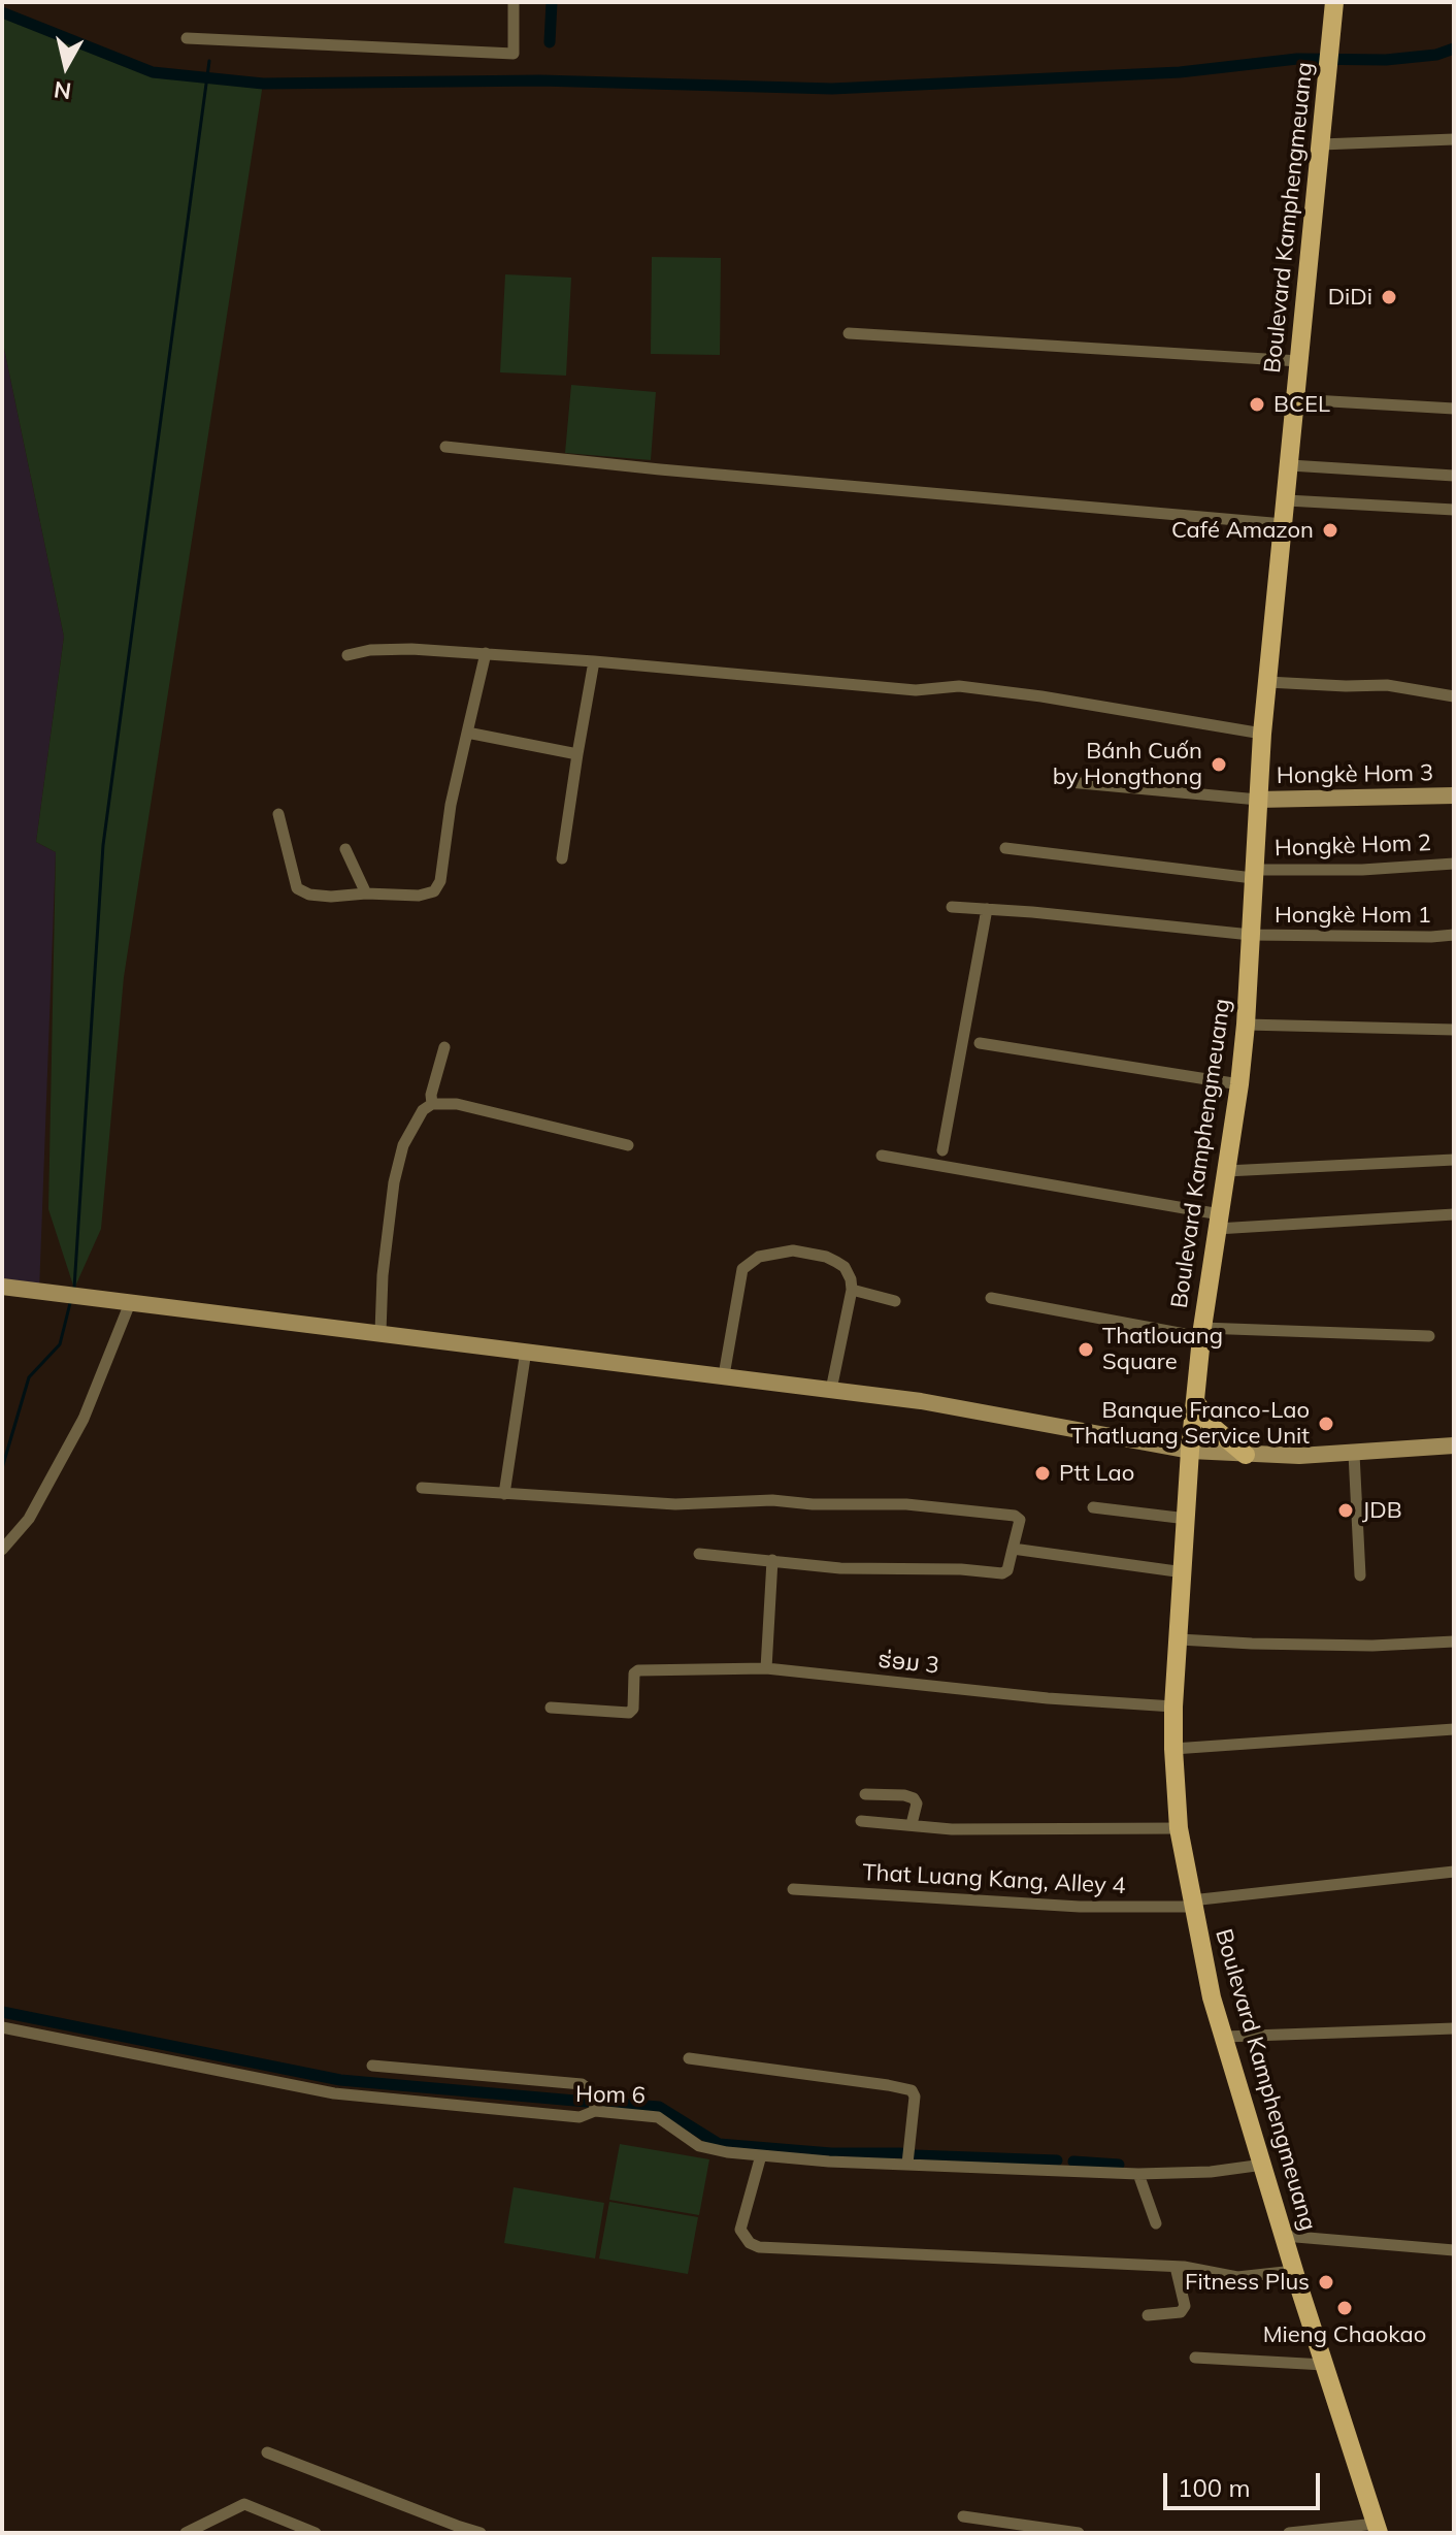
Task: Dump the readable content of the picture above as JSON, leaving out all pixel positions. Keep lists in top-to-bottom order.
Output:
{
  "streets": {
    "main road": ["Boulevard Kamphengmeuang", "Hongkè Hom 3"],
    "street": [
      "Hongkè Hom 2",
      "Hongkè Hom 1",
      "ຮ່ອມ 3",
      "That Luang Kang, Alley 4",
      "Hom 6"
    ]
  },
  "crossings": [
    ["Boulevard Kamphengmeuang", "Hongkè Hom 3"],
    ["Boulevard Kamphengmeuang", "Hongkè Hom 2"],
    ["Boulevard Kamphengmeuang", "Hongkè Hom 1"],
    ["Boulevard Kamphengmeuang", "ຮ່ອມ 3"],
    ["Boulevard Kamphengmeuang", "That Luang Kang, Alley 4"],
    ["Boulevard Kamphengmeuang", "Hom 6"]
  ],
  "places": [
    "DiDi",
    "BCEL",
    "Café Amazon",
    "Bánh Cuốn by Hongthong",
    "Thatlouang Square",
    "Banque Franco-Lao Thatluang Service Unit",
    "Ptt Lao",
    "JDB",
    "Fitness Plus",
    "Mieng Chaokao"
  ],
  "scale_bar": "100 m",
  "north": "bottom"
}
